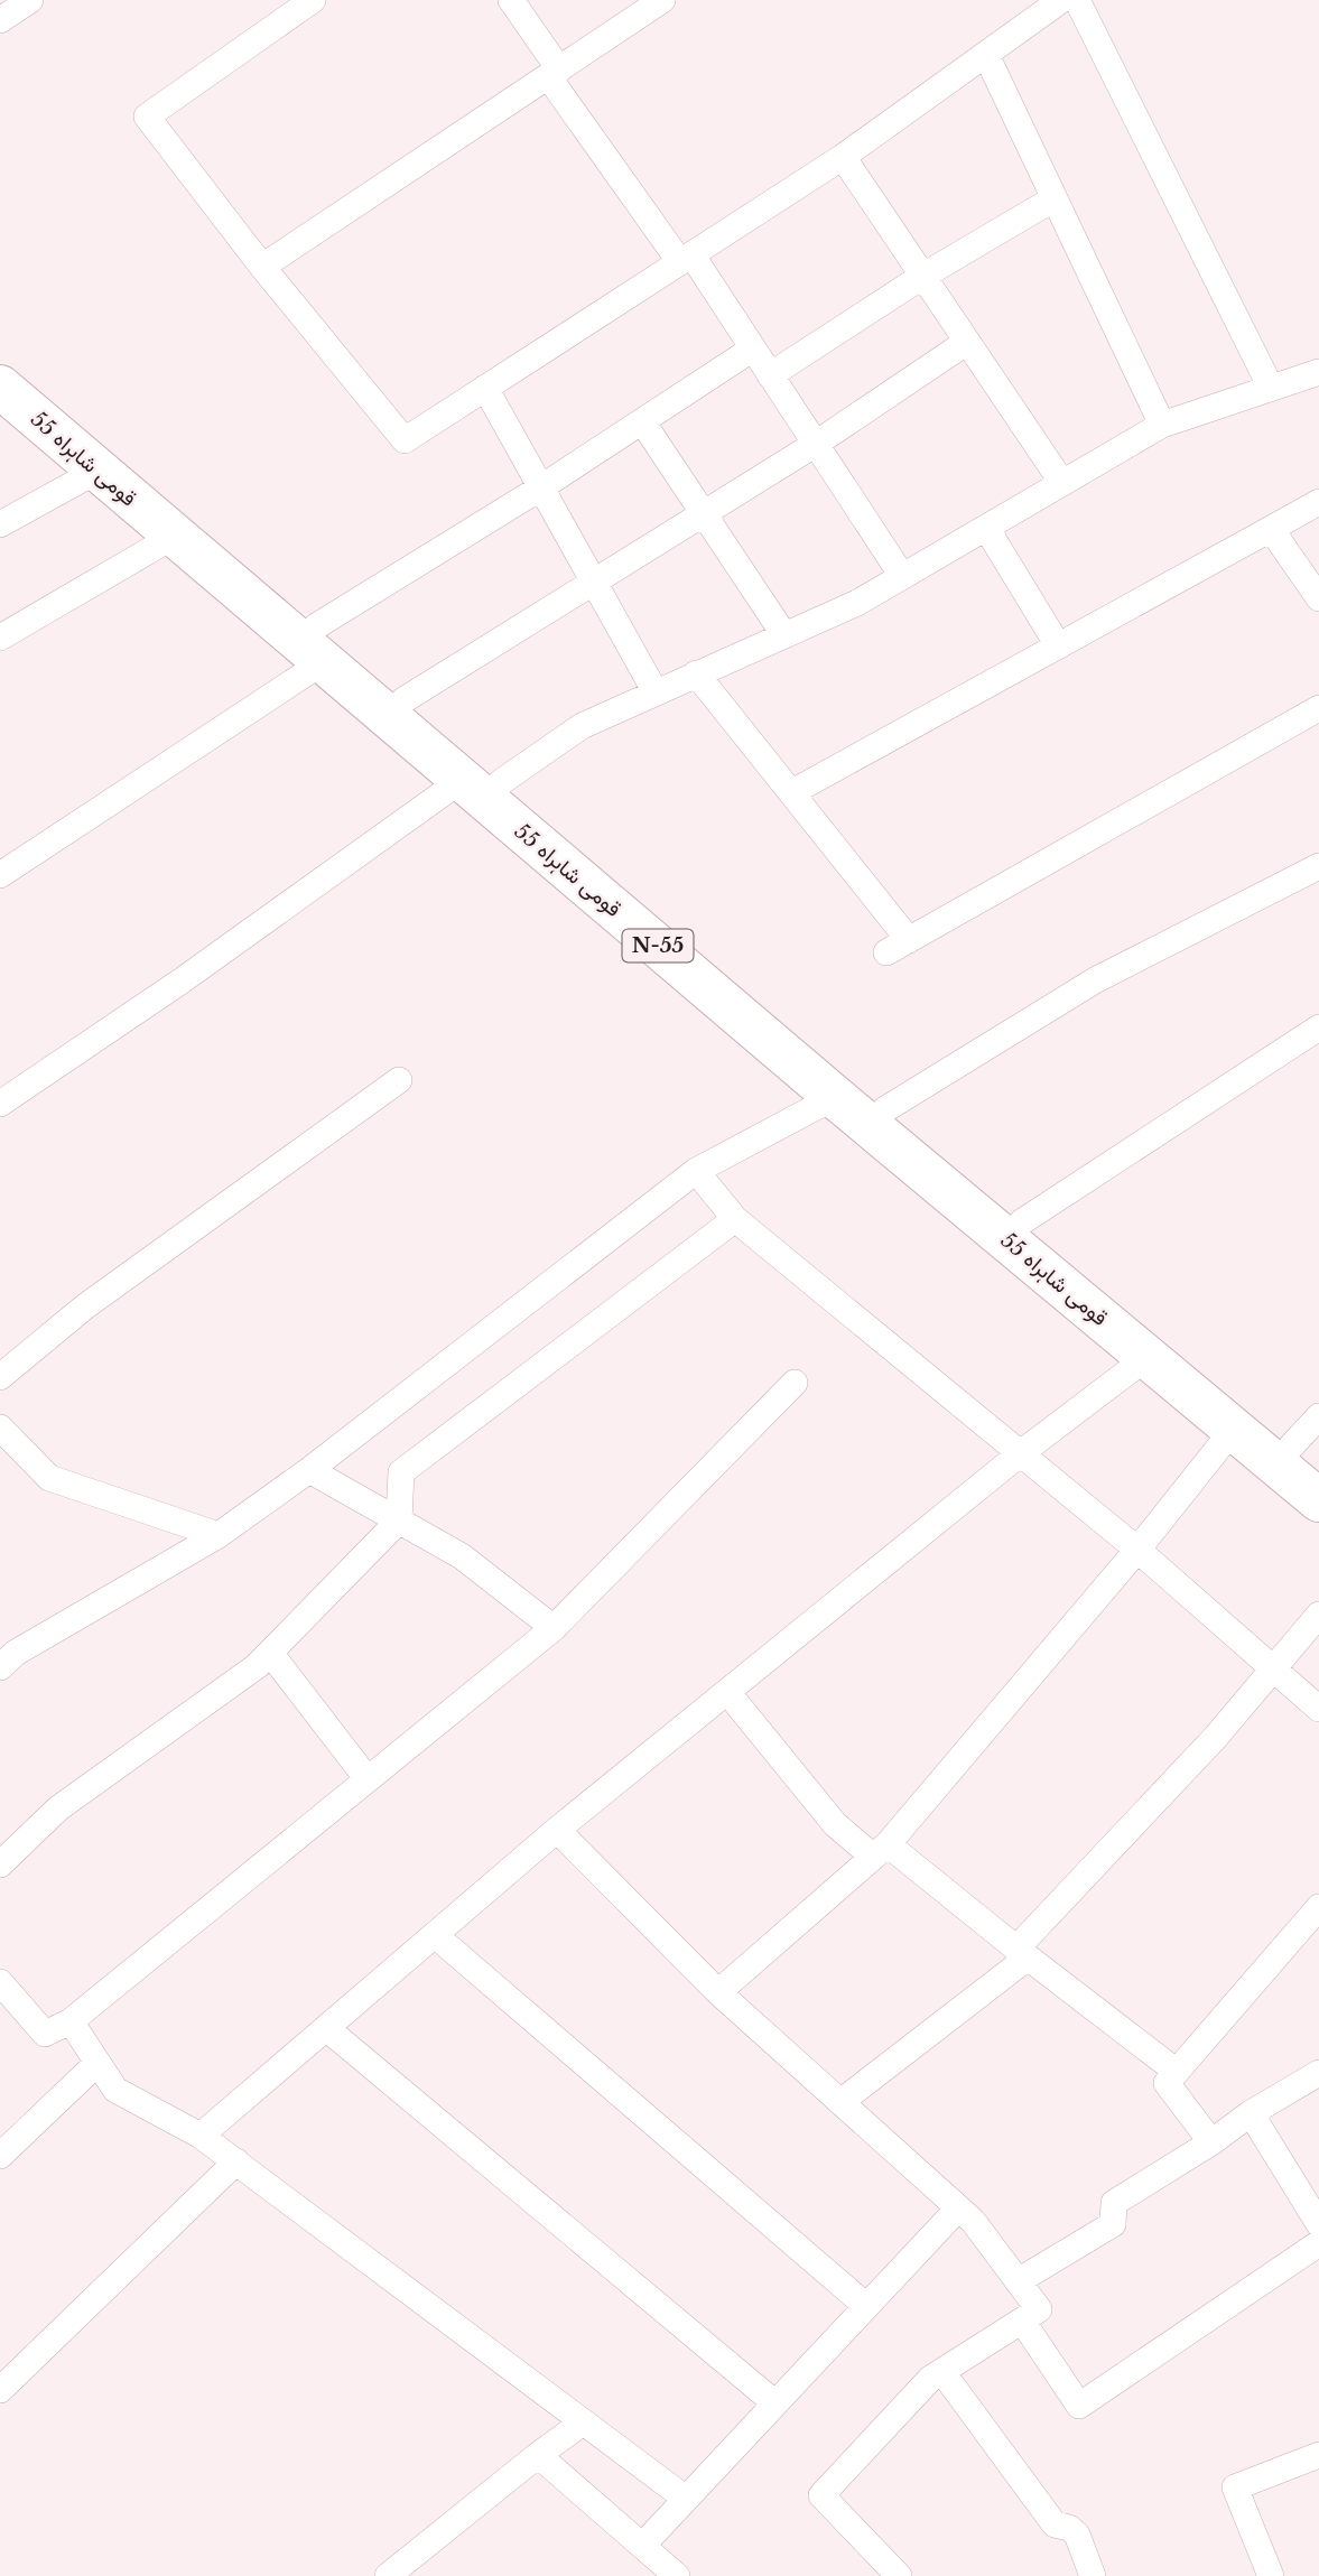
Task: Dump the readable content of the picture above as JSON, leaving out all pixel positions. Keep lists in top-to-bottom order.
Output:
{
  "streets": {
    "highway": ["قومی شاہراہ 55", "N-55"]
  }
}
